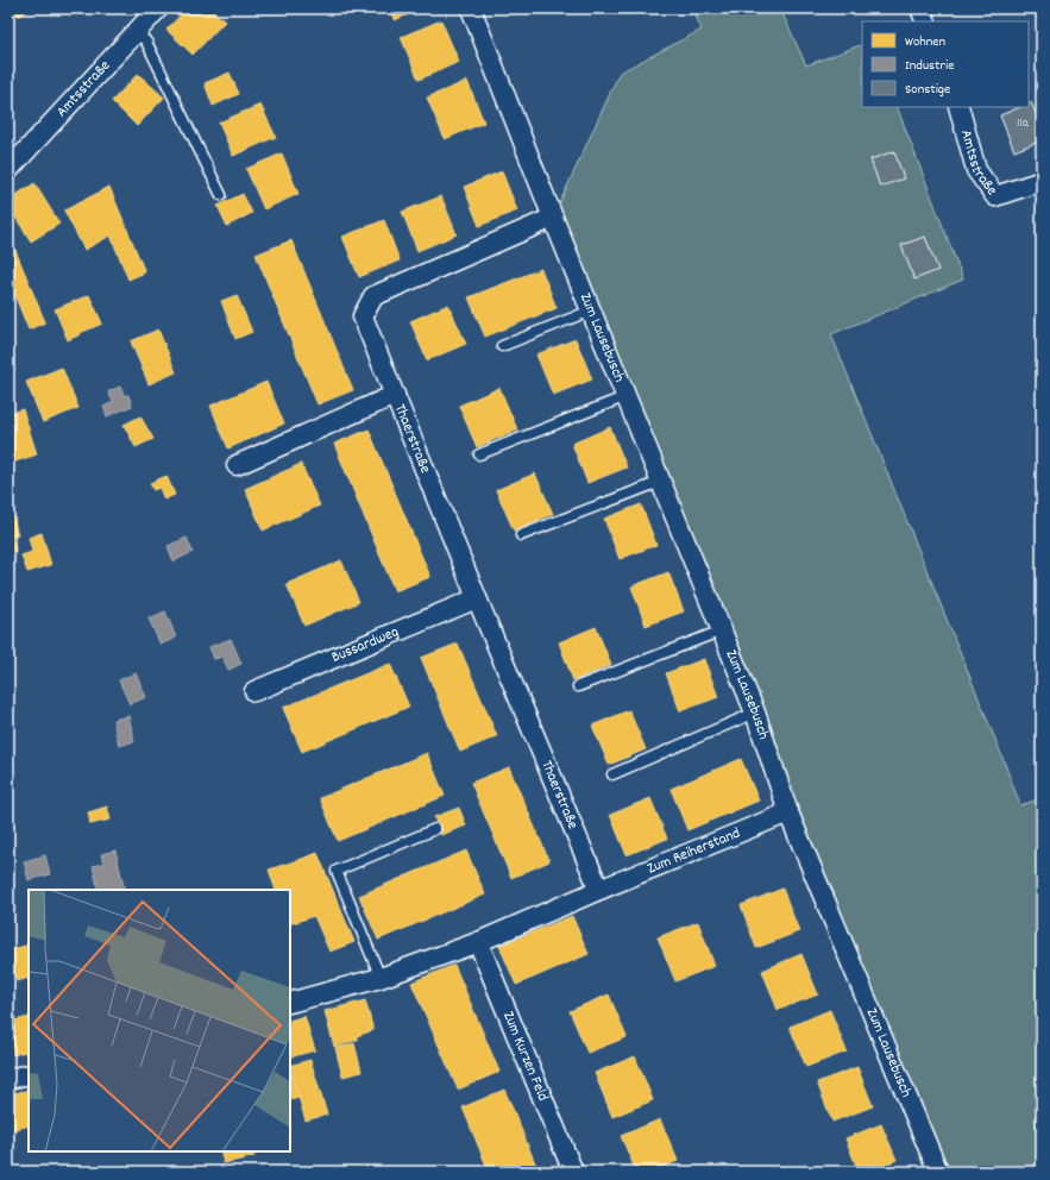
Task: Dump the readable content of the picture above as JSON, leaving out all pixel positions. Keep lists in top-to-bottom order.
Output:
{
  "streets": {
    "street": [
      "Amtsstraße",
      "Zum Lausebusch",
      "Thaerstraße",
      "Bussardweg",
      "Zum Reiherstand",
      "Zum Kurzen Feld"
    ]
  },
  "crossings": [
    ["Zum Lausebusch", "Thaerstraße"],
    ["Zum Lausebusch", "Zum Reiherstand"],
    ["Thaerstraße", "Bussardweg"],
    ["Thaerstraße", "Zum Reiherstand"]
  ],
  "house_numbers": ["11a"],
  "legend": ["Wohnen", "Industrie", "Sonstige"]
}
